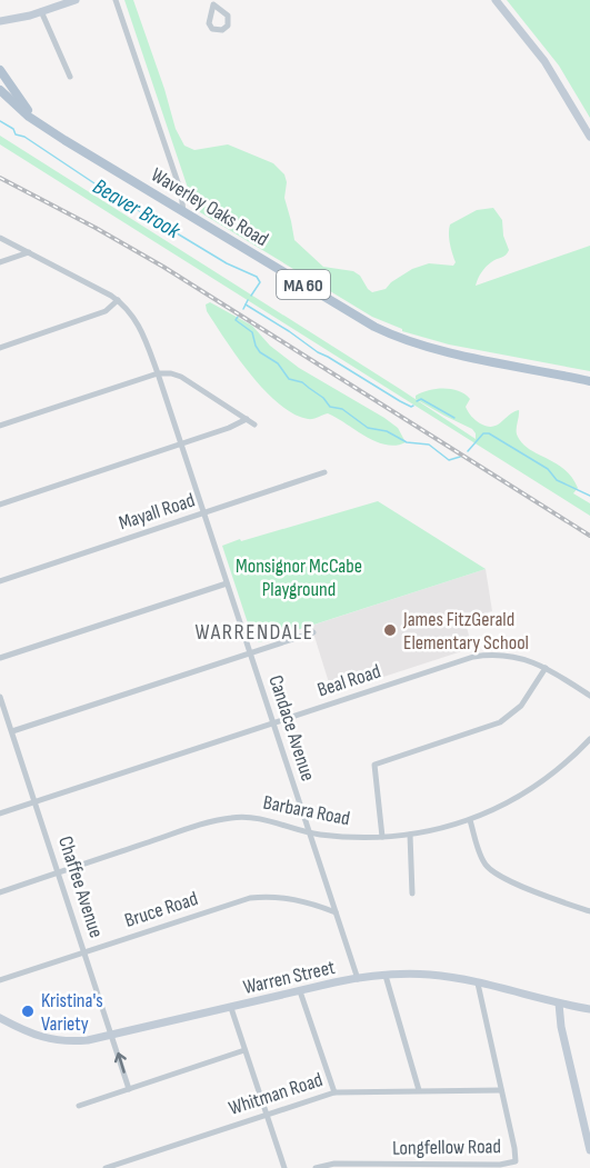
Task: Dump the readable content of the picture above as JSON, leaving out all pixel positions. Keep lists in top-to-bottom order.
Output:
{
  "streets": {
    "main road": ["Waverley Oaks Road", "MA 60", "Warren Street"],
    "street": [
      "Mayall Road",
      "Beal Road",
      "Candace Avenue",
      "Barbara Road",
      "Chaffee Avenue",
      "Bruce Road",
      "Whitman Road",
      "Longfellow Road"
    ]
  },
  "crossings": [
    ["Mayall Road", "Candace Avenue"],
    ["Beal Road", "Candace Avenue"],
    ["Beal Road", "Chaffee Avenue"],
    ["Candace Avenue", "Barbara Road"],
    ["Candace Avenue", "Bruce Road"],
    ["Candace Avenue", "Warren Street"],
    ["Barbara Road", "Chaffee Avenue"],
    ["Chaffee Avenue", "Bruce Road"],
    ["Chaffee Avenue", "Warren Street"],
    ["Warren Street", "Longfellow Road"],
    ["Whitman Road", "Longfellow Road"]
  ],
  "districts": ["WARRENDALE"],
  "water": ["Beaver Brook"],
  "parks": ["Monsignor McCabe Playground"],
  "places": ["James FitzGerald Elementary School", "Kristina's Variety"]
}
